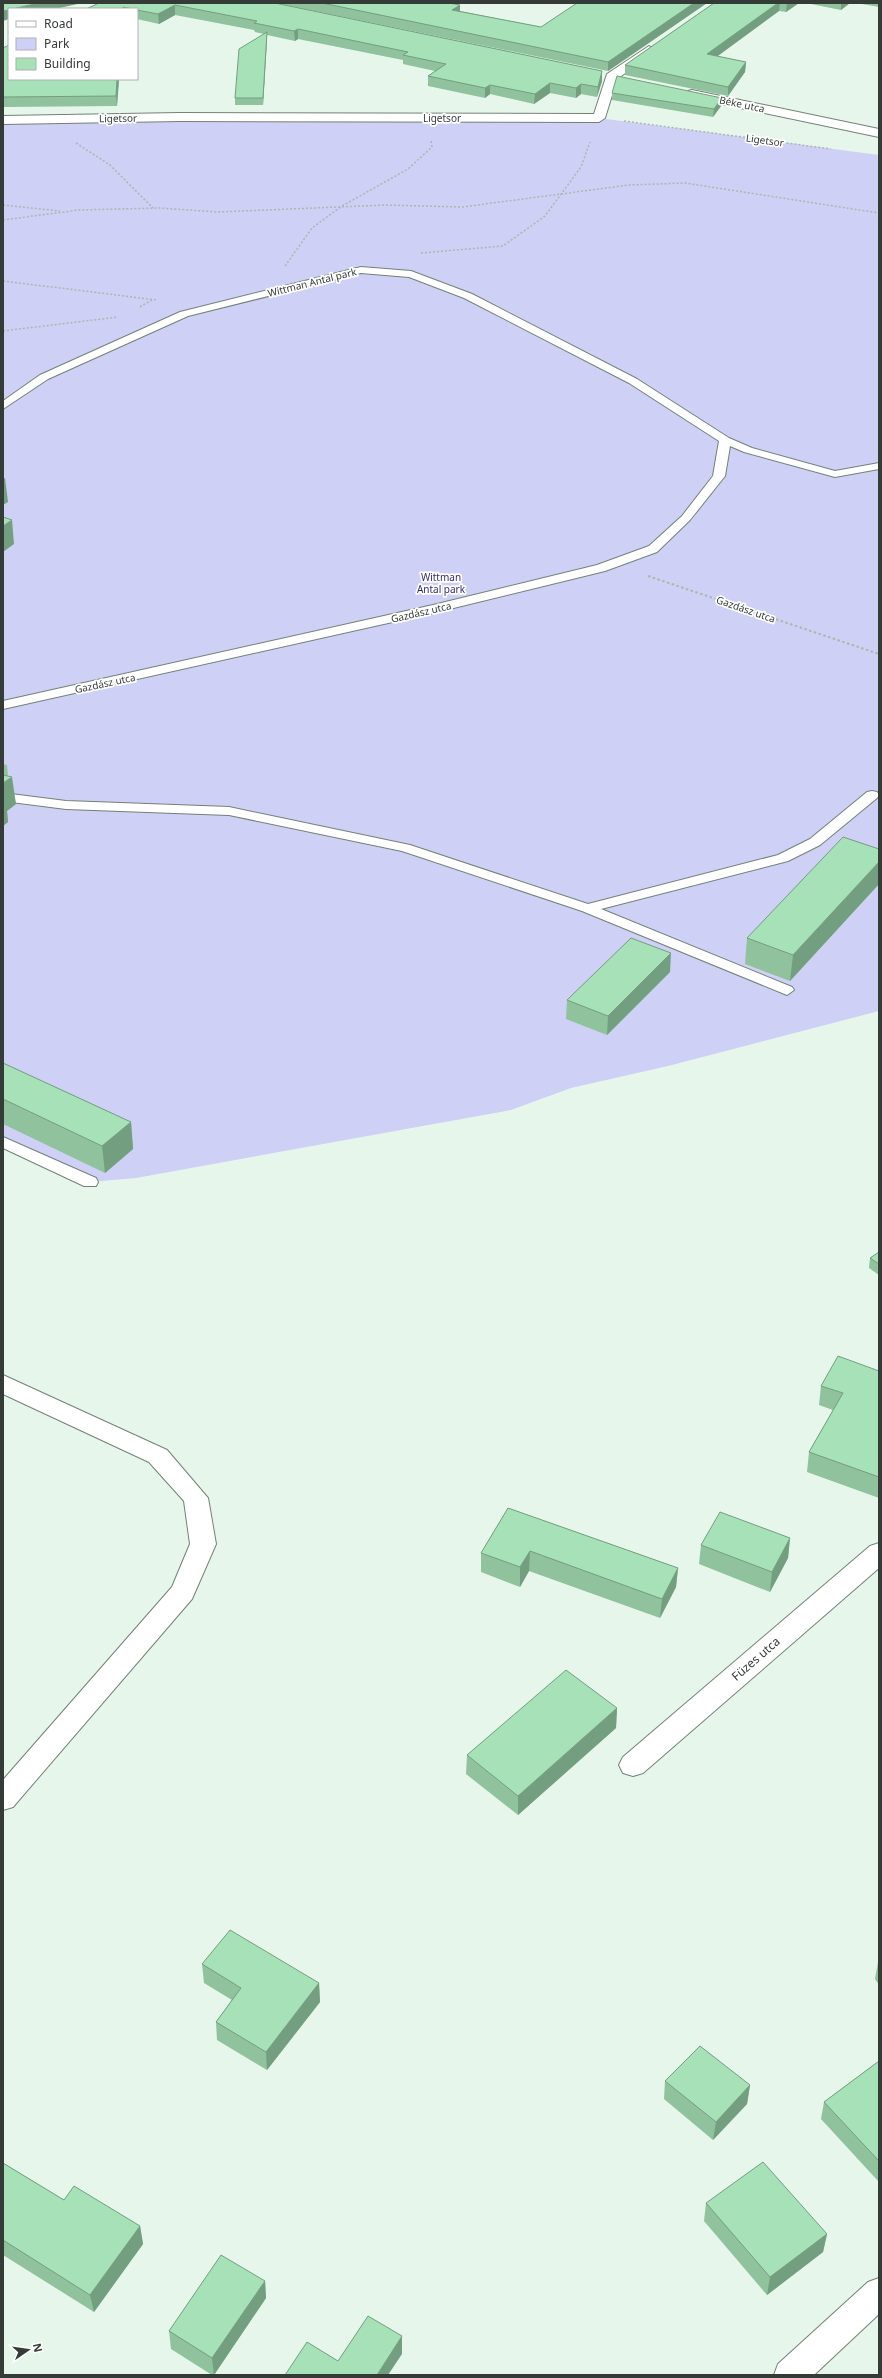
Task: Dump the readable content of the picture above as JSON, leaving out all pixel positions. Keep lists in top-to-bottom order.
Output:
{
  "streets": {
    "street": ["Béke utca", "Ligetsor", "Füzes utca"],
    "lane": ["Wittman Antal park", "Gazdász utca"]
  },
  "parks": ["Wittman Antal park"],
  "legend": ["Road", "Park", "Building"],
  "north": "right"
}
